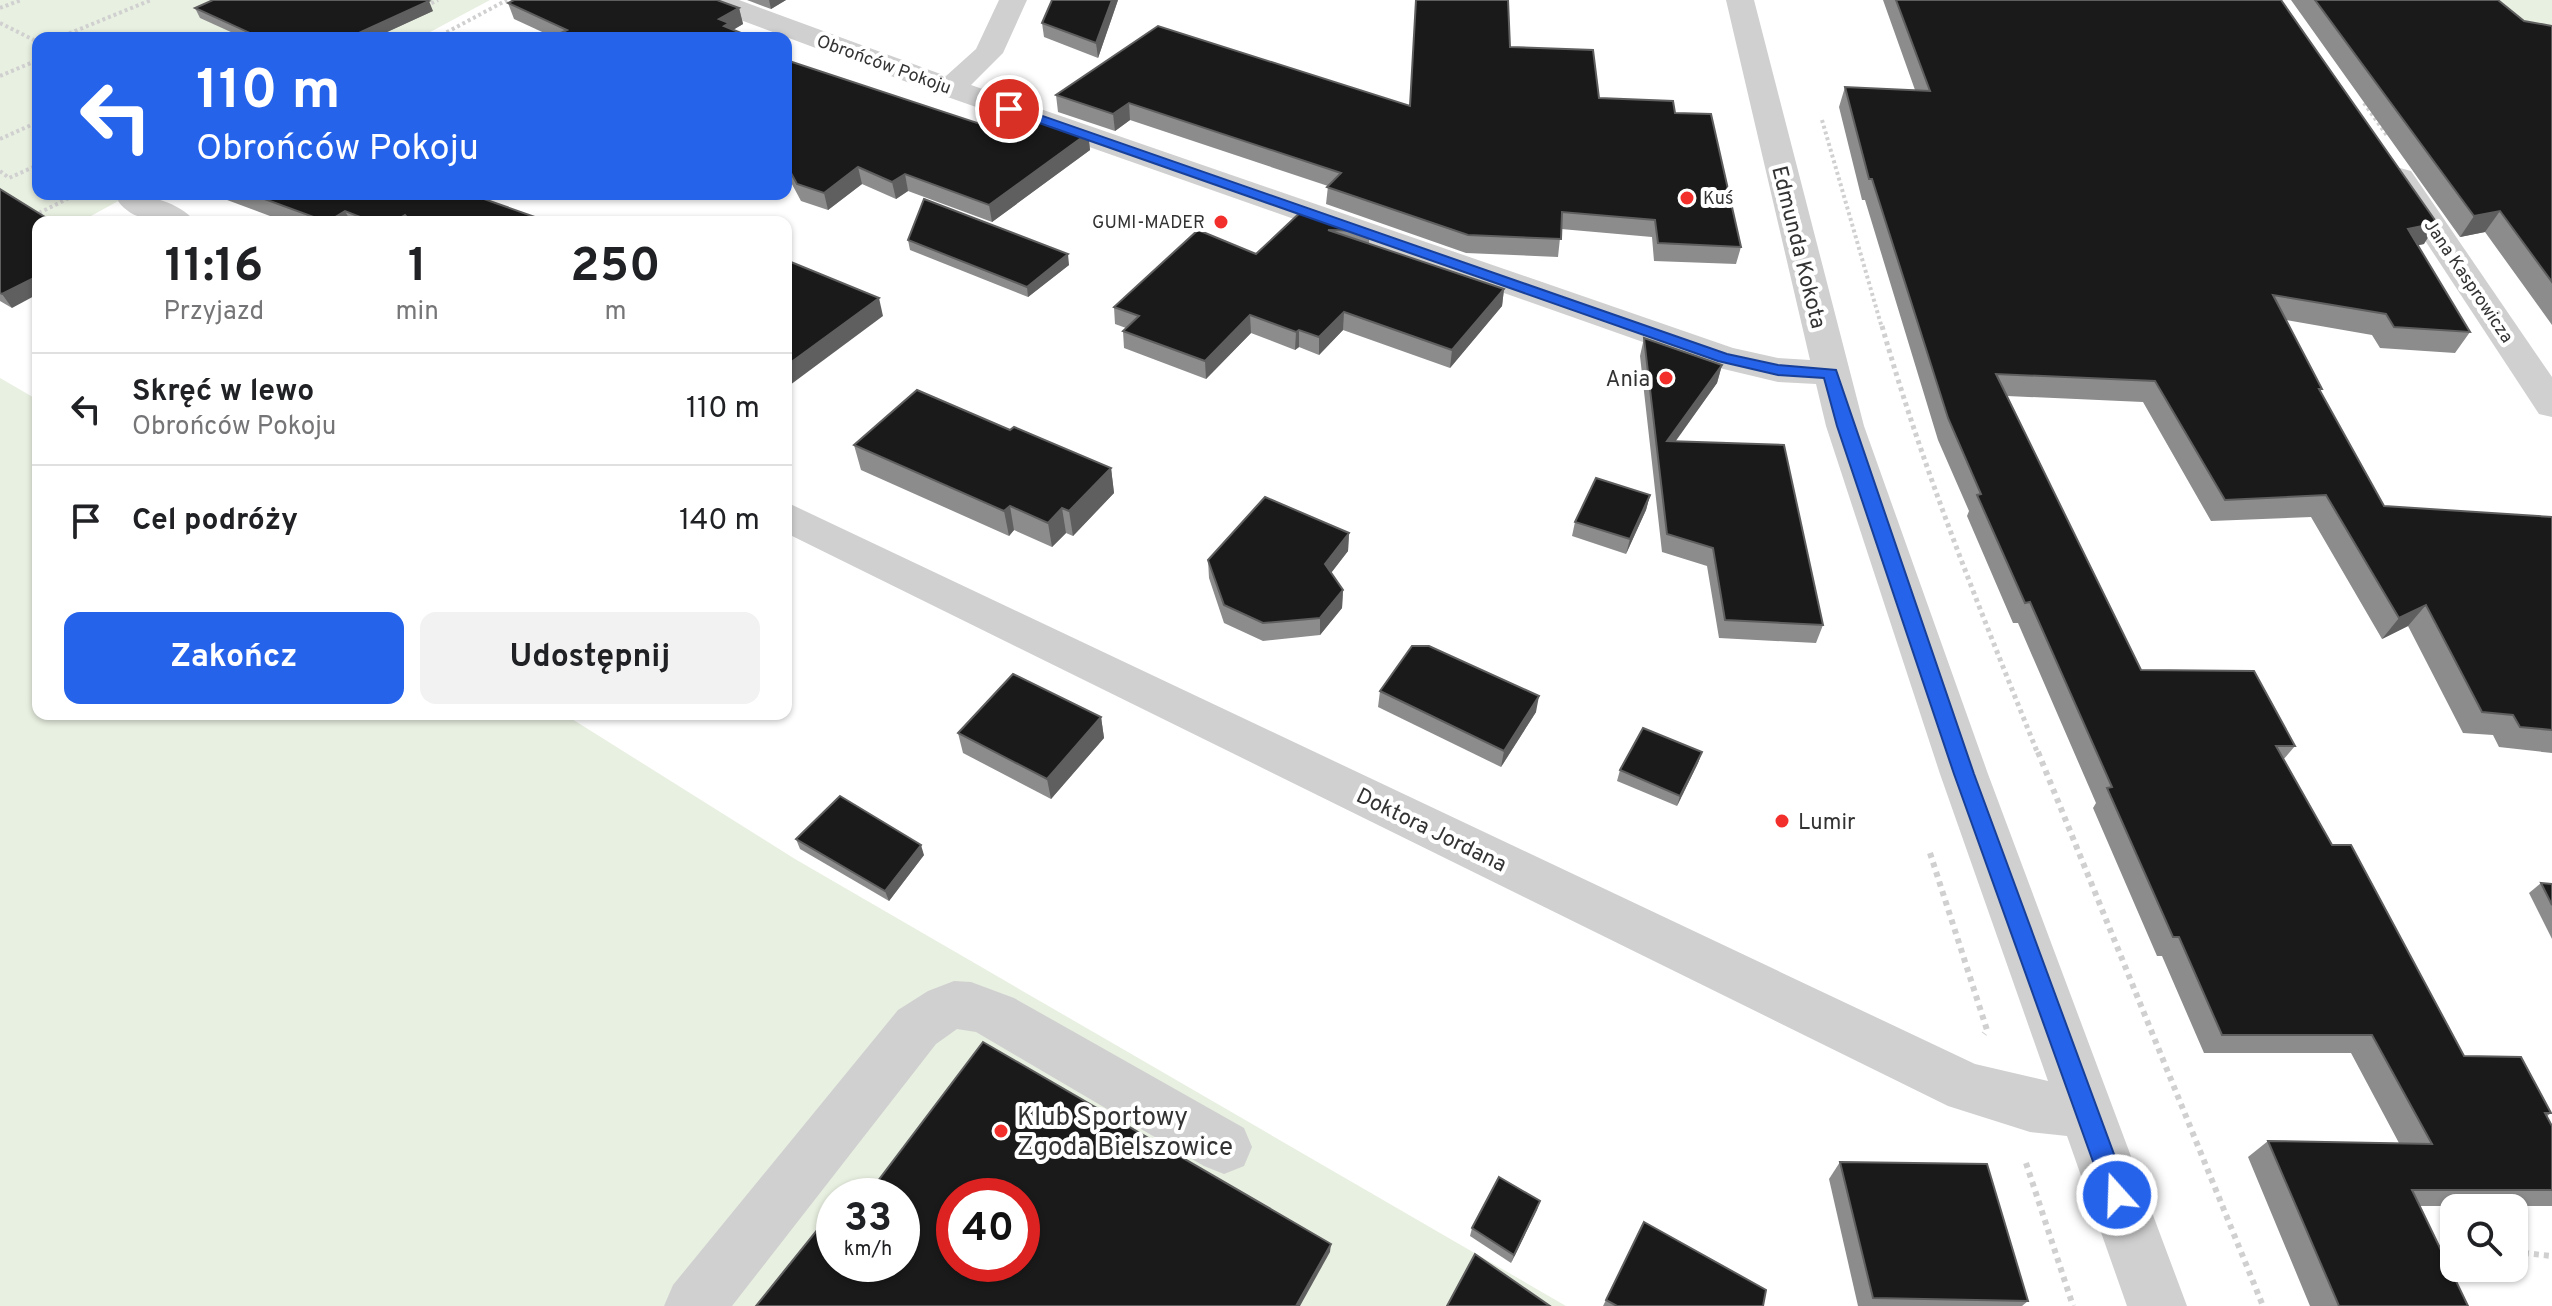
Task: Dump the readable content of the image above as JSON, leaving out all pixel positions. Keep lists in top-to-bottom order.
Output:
{
  "streets": {
    "street": [
      "Obrońców Pokoju",
      "Edmunda Kokota",
      "Jana Kasprowicza",
      "Doktora Jordana"
    ]
  },
  "crossings": [
    ["Obrońców Pokoju", "Edmunda Kokota"],
    ["Edmunda Kokota", "Doktora Jordana"]
  ],
  "places": [
    "Kuś",
    "GUMI-MADER",
    "Ania",
    "Lumir",
    "Klub Sportowy Zgoda Bielszowice"
  ],
  "page": {
    "turn": ["110 m", "Obrońców Pokoju"],
    "eta": [
      "11:16",
      "Przyjazd",
      "1",
      "min",
      "250",
      "m"
    ],
    "list": [
      {
        "name": "Skręć w lewo",
        "note": "Obrońców Pokoju",
        "value": "110 m"
      },
      {
        "name": "Cel podróży",
        "value": "140 m"
      }
    ],
    "buttons": ["Zakończ", "Udostępnij"],
    "speed": "33 km/h",
    "limit": "40"
  }
}
